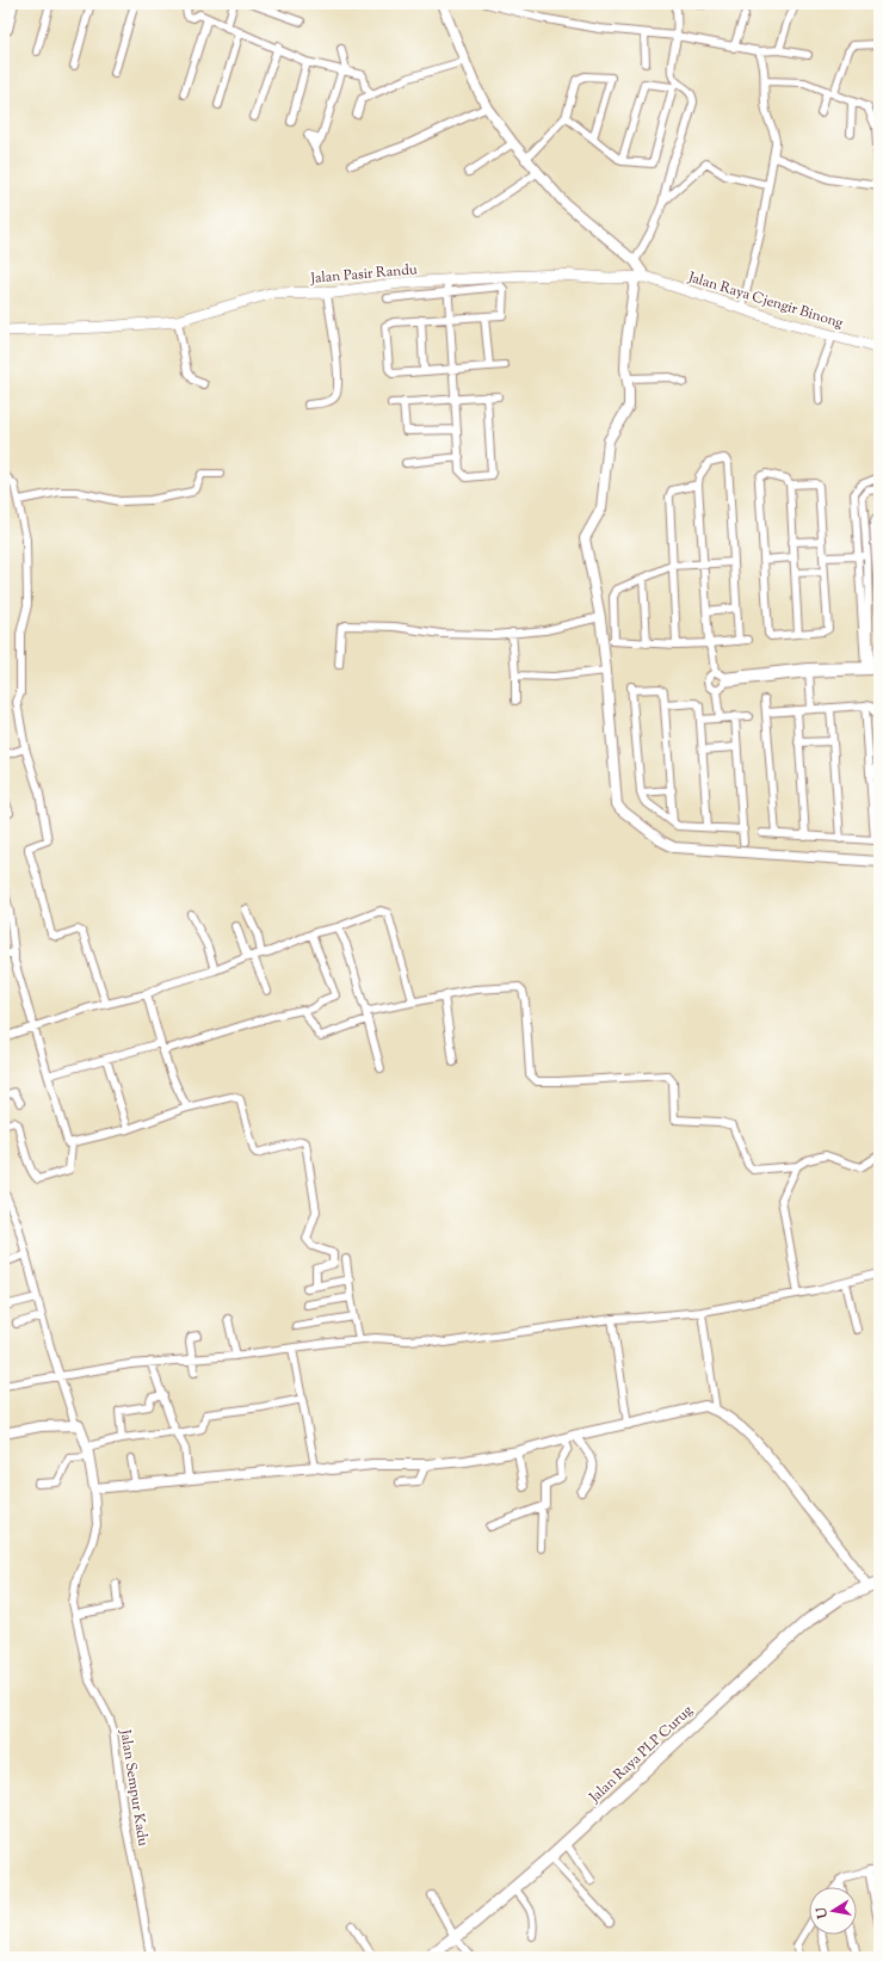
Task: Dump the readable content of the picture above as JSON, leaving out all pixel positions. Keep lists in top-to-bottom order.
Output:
{
  "streets": {
    "main road": ["Jalan Pasir Randu", "Jalan Raya Cjengir Binong", "Jalan Raya PLP Curug"],
    "street": ["Jalan Sempur Kadu"]
  },
  "crossings": [
    ["Jalan Pasir Randu", "Jalan Raya Cjengir Binong"]
  ],
  "north": "left"
}
